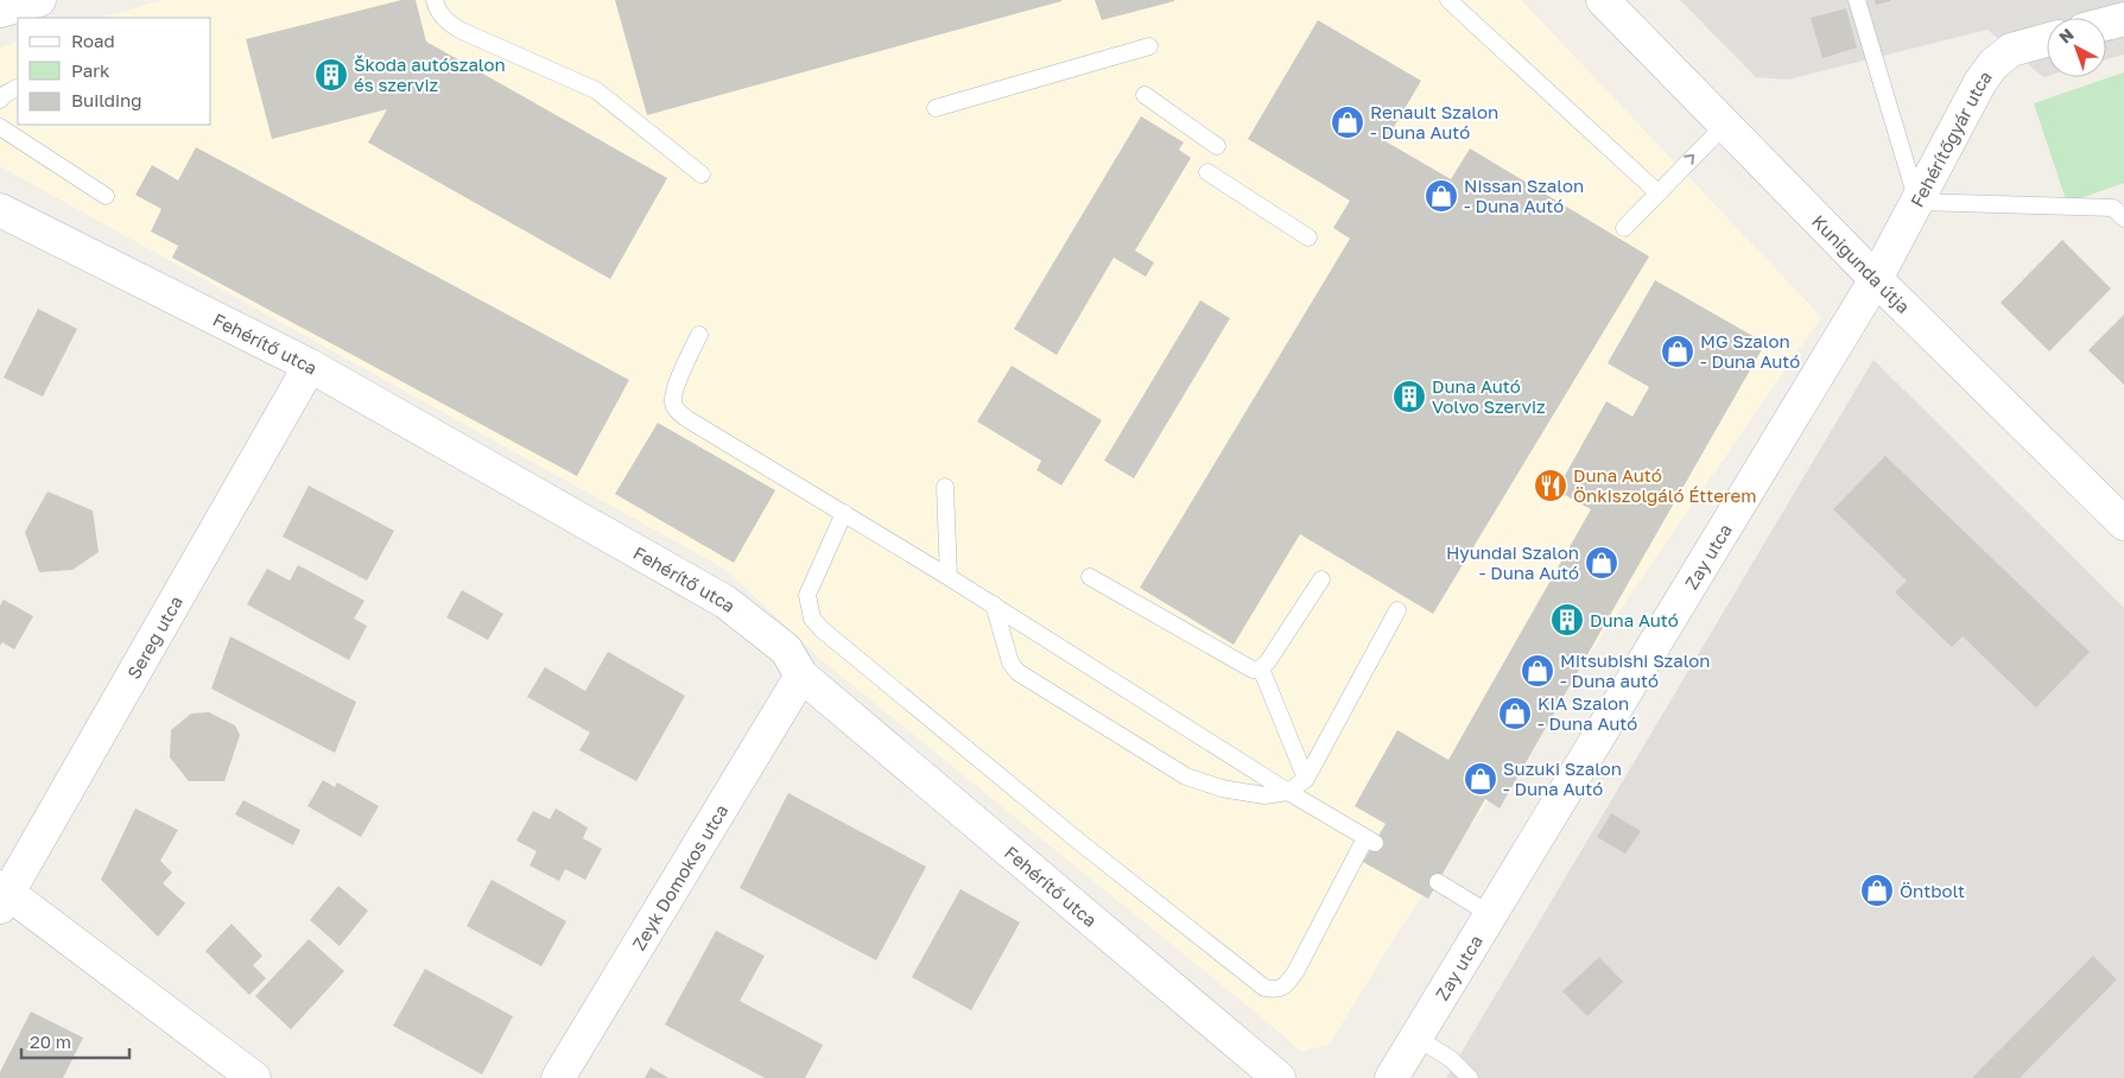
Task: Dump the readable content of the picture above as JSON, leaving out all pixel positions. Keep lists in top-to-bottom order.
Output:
{
  "streets": {
    "street": [
      "Fehérítőgyár utca",
      "Kunigunda útja",
      "Fehérítő utca",
      "Zay utca",
      "Sereg utca",
      "Zeyk Domokos utca"
    ]
  },
  "crossings": [
    ["Fehérítőgyár utca", "Kunigunda útja"],
    ["Fehérítőgyár utca", "Zay utca"],
    ["Kunigunda útja", "Zay utca"],
    ["Fehérítő utca", "Sereg utca"],
    ["Fehérítő utca", "Zeyk Domokos utca"]
  ],
  "places": {
    "building": ["Škoda autószalon és szerviz", "Duna Autó Volvo Szerviz", "Duna Autó"],
    "shop": [
      "Renault Szalon - Duna Autó",
      "Nissan Szalon - Duna Autó",
      "MG Szalon - Duna Autó",
      "Hyundai Szalon - Duna Autó",
      "Mitsubishi Szalon - Duna autó",
      "KIA Szalon - Duna Autó",
      "Suzuki Szalon - Duna Autó",
      "Öntbolt"
    ],
    "restaurant": ["Duna Autó Önkiszolgáló Étterem"]
  },
  "legend": ["Road", "Park", "Building"],
  "scale_bar": "20 m",
  "north": "top left"
}
